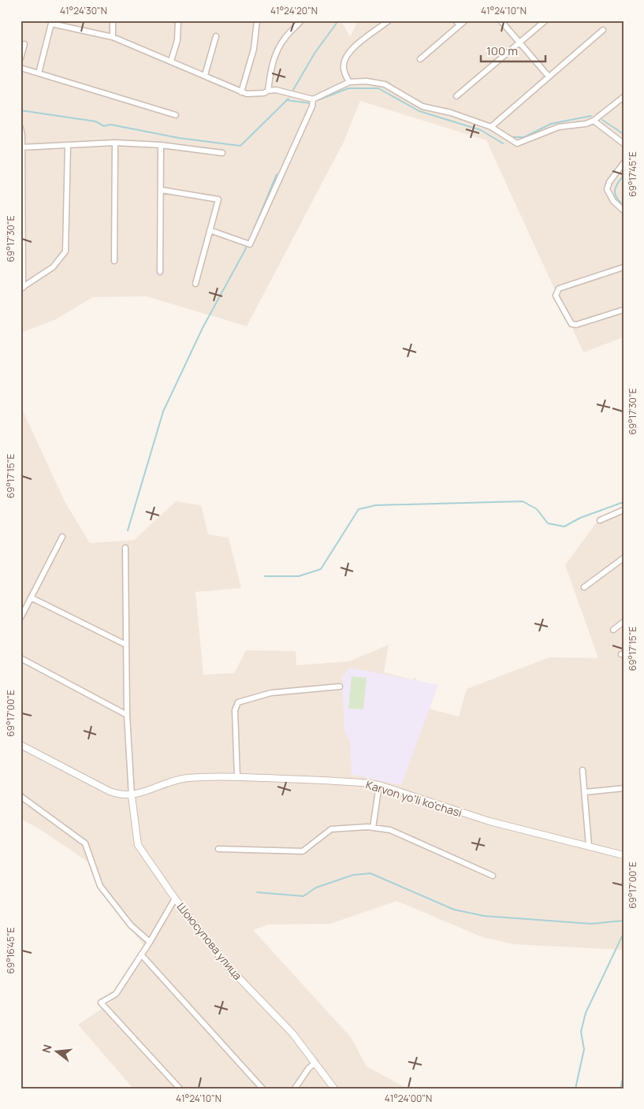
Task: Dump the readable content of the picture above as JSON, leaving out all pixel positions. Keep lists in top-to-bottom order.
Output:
{
  "streets": {
    "street": ["Karvon yo‘li ko'chasi", "Шоюсупова улица"]
  },
  "crossings": [
    ["Karvon yo‘li ko'chasi", "Шоюсупова улица"]
  ],
  "scale_bar": "100 m",
  "north": "left",
  "coordinates": [
    "41°24'30\"N",
    "41°24'20\"N",
    "41°24'10\"N",
    "69°17'45\"E",
    "69°17'30\"E",
    "69°17'15\"E",
    "69°17'00\"E",
    "69°16'45\"E",
    "41°24'00\"N"
  ]
}
